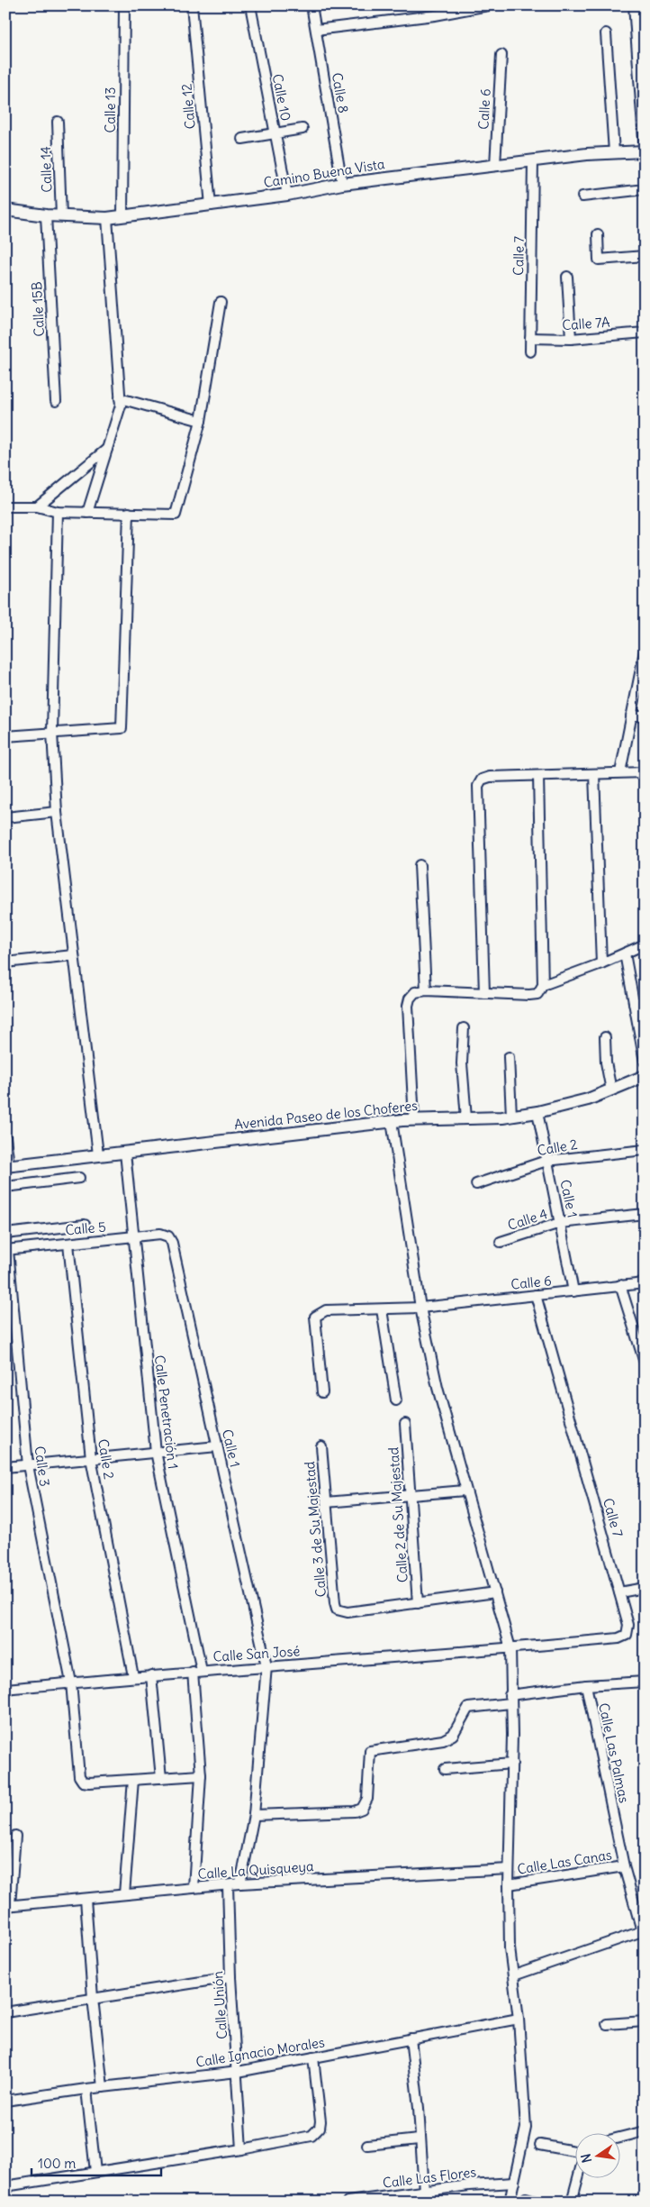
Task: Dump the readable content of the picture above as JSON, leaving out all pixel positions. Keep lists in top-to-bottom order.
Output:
{
  "streets": {
    "street": [
      "Calle 8",
      "Calle 10",
      "Calle 12",
      "Calle 6",
      "Calle 13",
      "Calle 14",
      "Camino Buena Vista",
      "Calle 7",
      "Calle 15B",
      "Calle 7A",
      "Avenida Paseo de los Choferes",
      "Calle 2",
      "Calle 1",
      "Calle 4",
      "Calle 5",
      "Calle Penetración 1",
      "Calle 3",
      "Calle 2 de Su Majestad",
      "Calle 3 de Su Majestad",
      "Calle San José",
      "Calle Las Palmas",
      "Calle Las Canas",
      "Calle La Quisqueya",
      "Calle Unión",
      "Calle Ignacio Morales",
      "Calle Las Flores"
    ]
  },
  "crossings": [
    ["Calle 8", "Camino Buena Vista"],
    ["Calle 10", "Camino Buena Vista"],
    ["Calle 12", "Camino Buena Vista"],
    ["Calle 6", "Camino Buena Vista"],
    ["Calle 6", "Calle 7"],
    ["Calle 6", "Calle 1"],
    ["Calle 13", "Camino Buena Vista"],
    ["Calle 14", "Camino Buena Vista"],
    ["Camino Buena Vista", "Calle 7"],
    ["Camino Buena Vista", "Calle 15B"],
    ["Calle 7", "Calle 7A"],
    ["Calle 7", "Calle San José"],
    ["Avenida Paseo de los Choferes", "Calle 1"],
    ["Avenida Paseo de los Choferes", "Calle Penetración 1"],
    ["Calle 2", "Calle 1"],
    ["Calle 2", "Calle 5"],
    ["Calle 2", "Calle San José"],
    ["Calle 1", "Calle 4"],
    ["Calle 1", "Calle 5"],
    ["Calle 1", "Calle San José"],
    ["Calle 5", "Calle Penetración 1"],
    ["Calle 5", "Calle 3"],
    ["Calle Penetración 1", "Calle San José"],
    ["Calle Penetración 1", "Calle La Quisqueya"],
    ["Calle 3", "Calle San José"],
    ["Calle 2 de Su Majestad", "Calle 3 de Su Majestad"],
    ["Calle Las Palmas", "Calle Las Canas"],
    ["Calle La Quisqueya", "Calle Unión"],
    ["Calle Unión", "Calle Ignacio Morales"]
  ],
  "scale_bar": "100 m",
  "north": "left"
}
